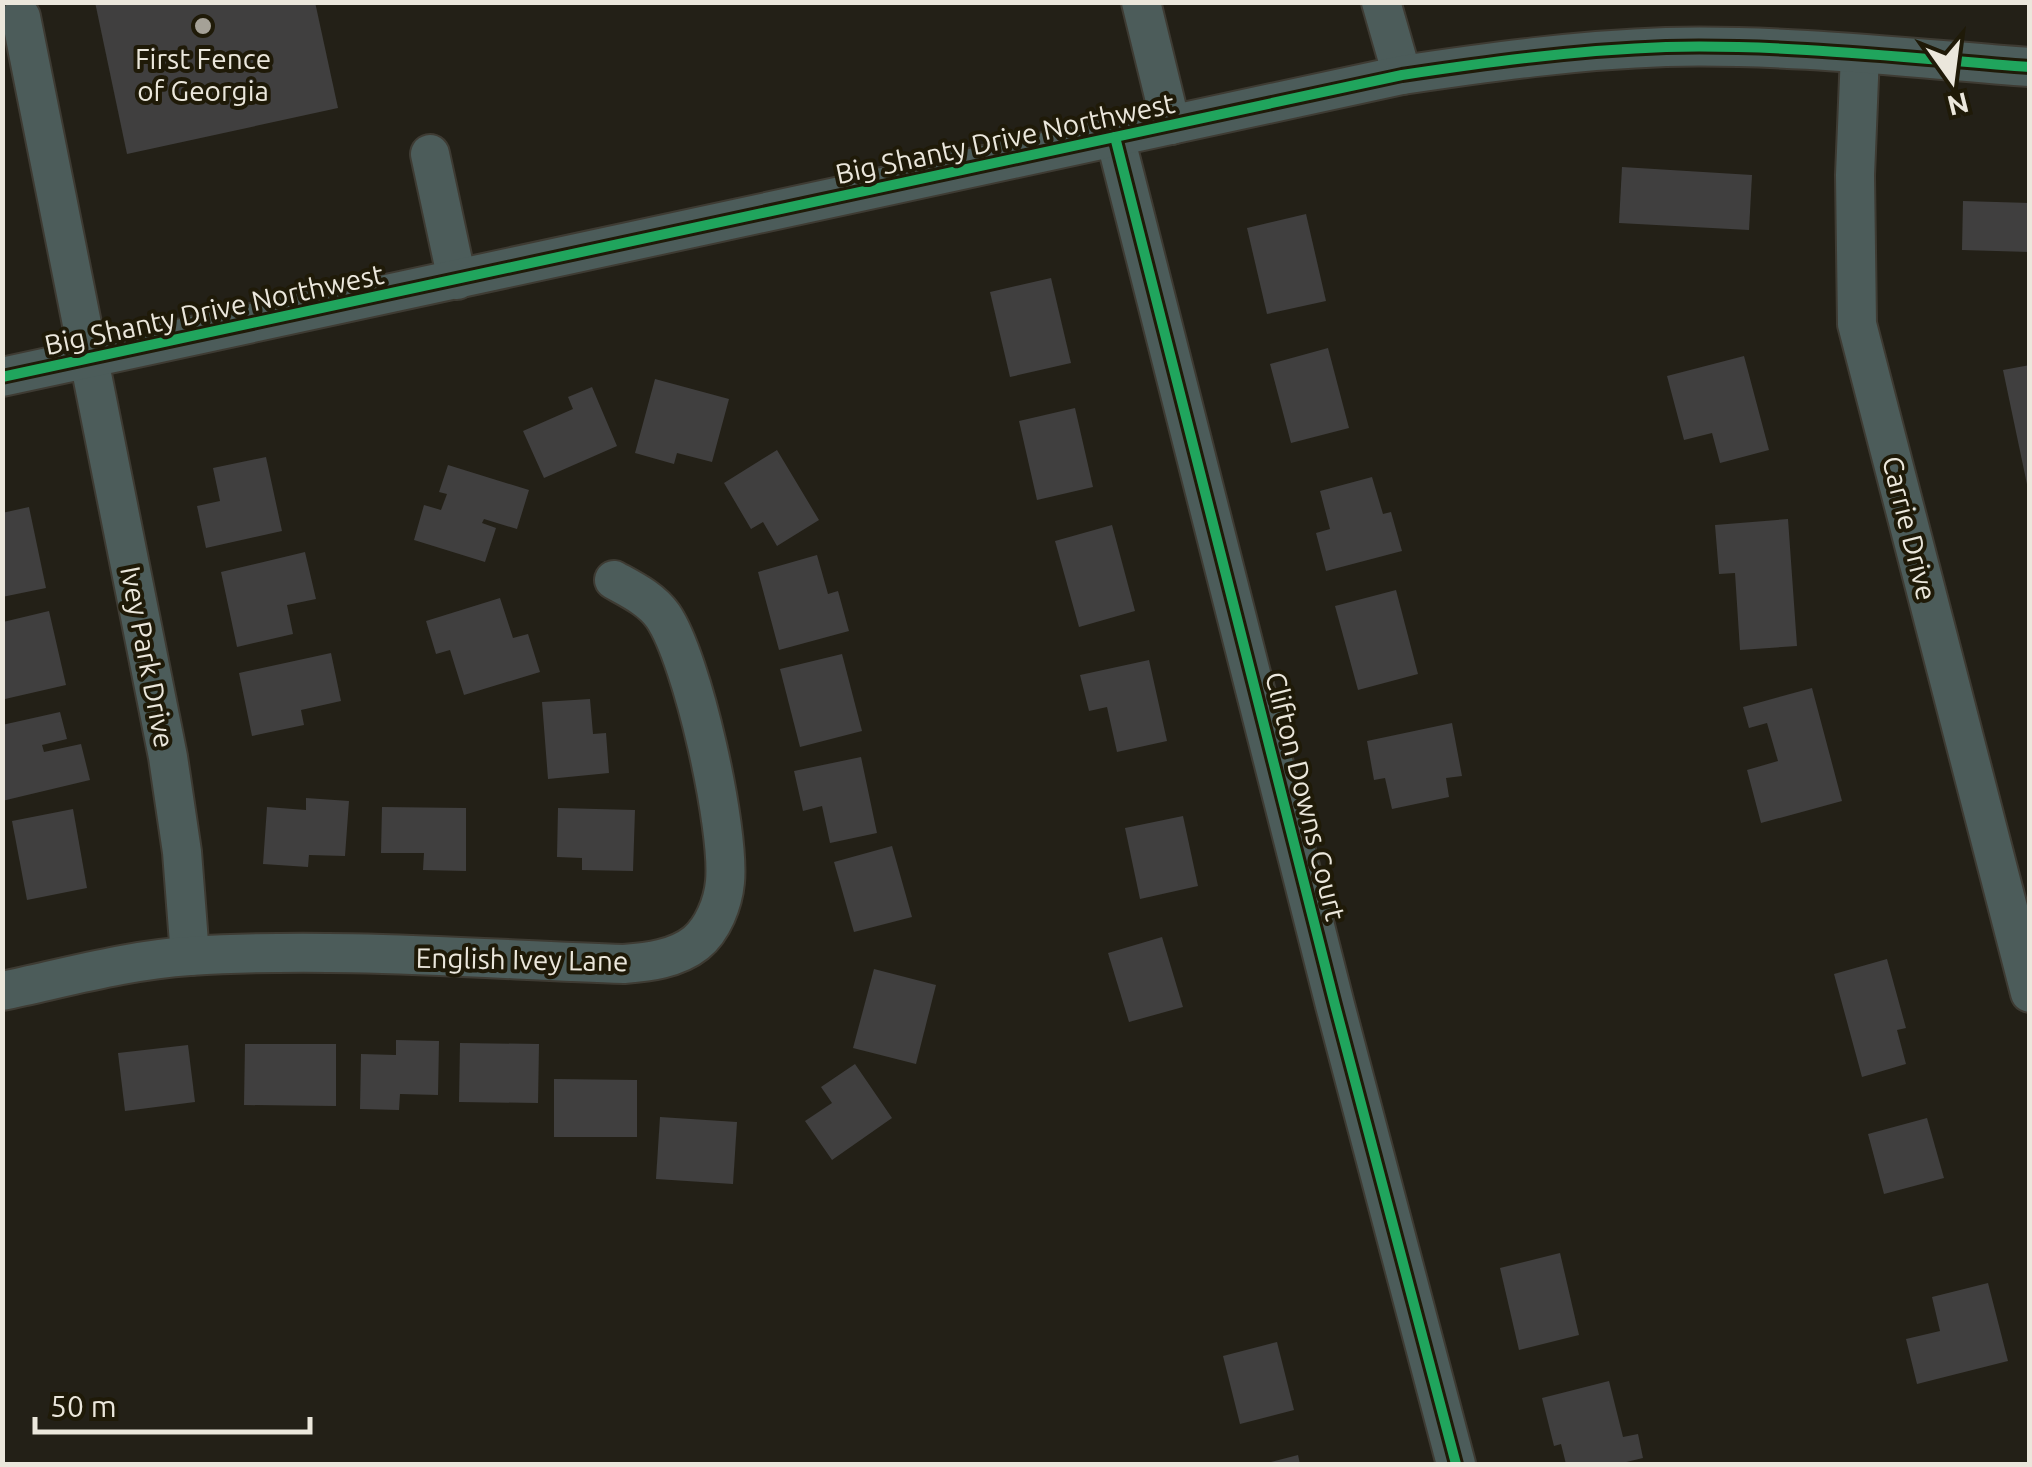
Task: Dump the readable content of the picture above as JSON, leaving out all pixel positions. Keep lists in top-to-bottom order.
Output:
{
  "streets": {
    "street": [
      "Big Shanty Drive Northwest",
      "Carrie Drive",
      "Ivey Park Drive",
      "Clifton Downs Court",
      "English Ivey Lane"
    ]
  },
  "crossings": [
    ["Big Shanty Drive Northwest", "Carrie Drive"],
    ["Big Shanty Drive Northwest", "Ivey Park Drive"],
    ["Big Shanty Drive Northwest", "Clifton Downs Court"],
    ["Ivey Park Drive", "English Ivey Lane"]
  ],
  "places": ["First Fence of Georgia"],
  "scale_bar": "50 m",
  "north": "bottom"
}
